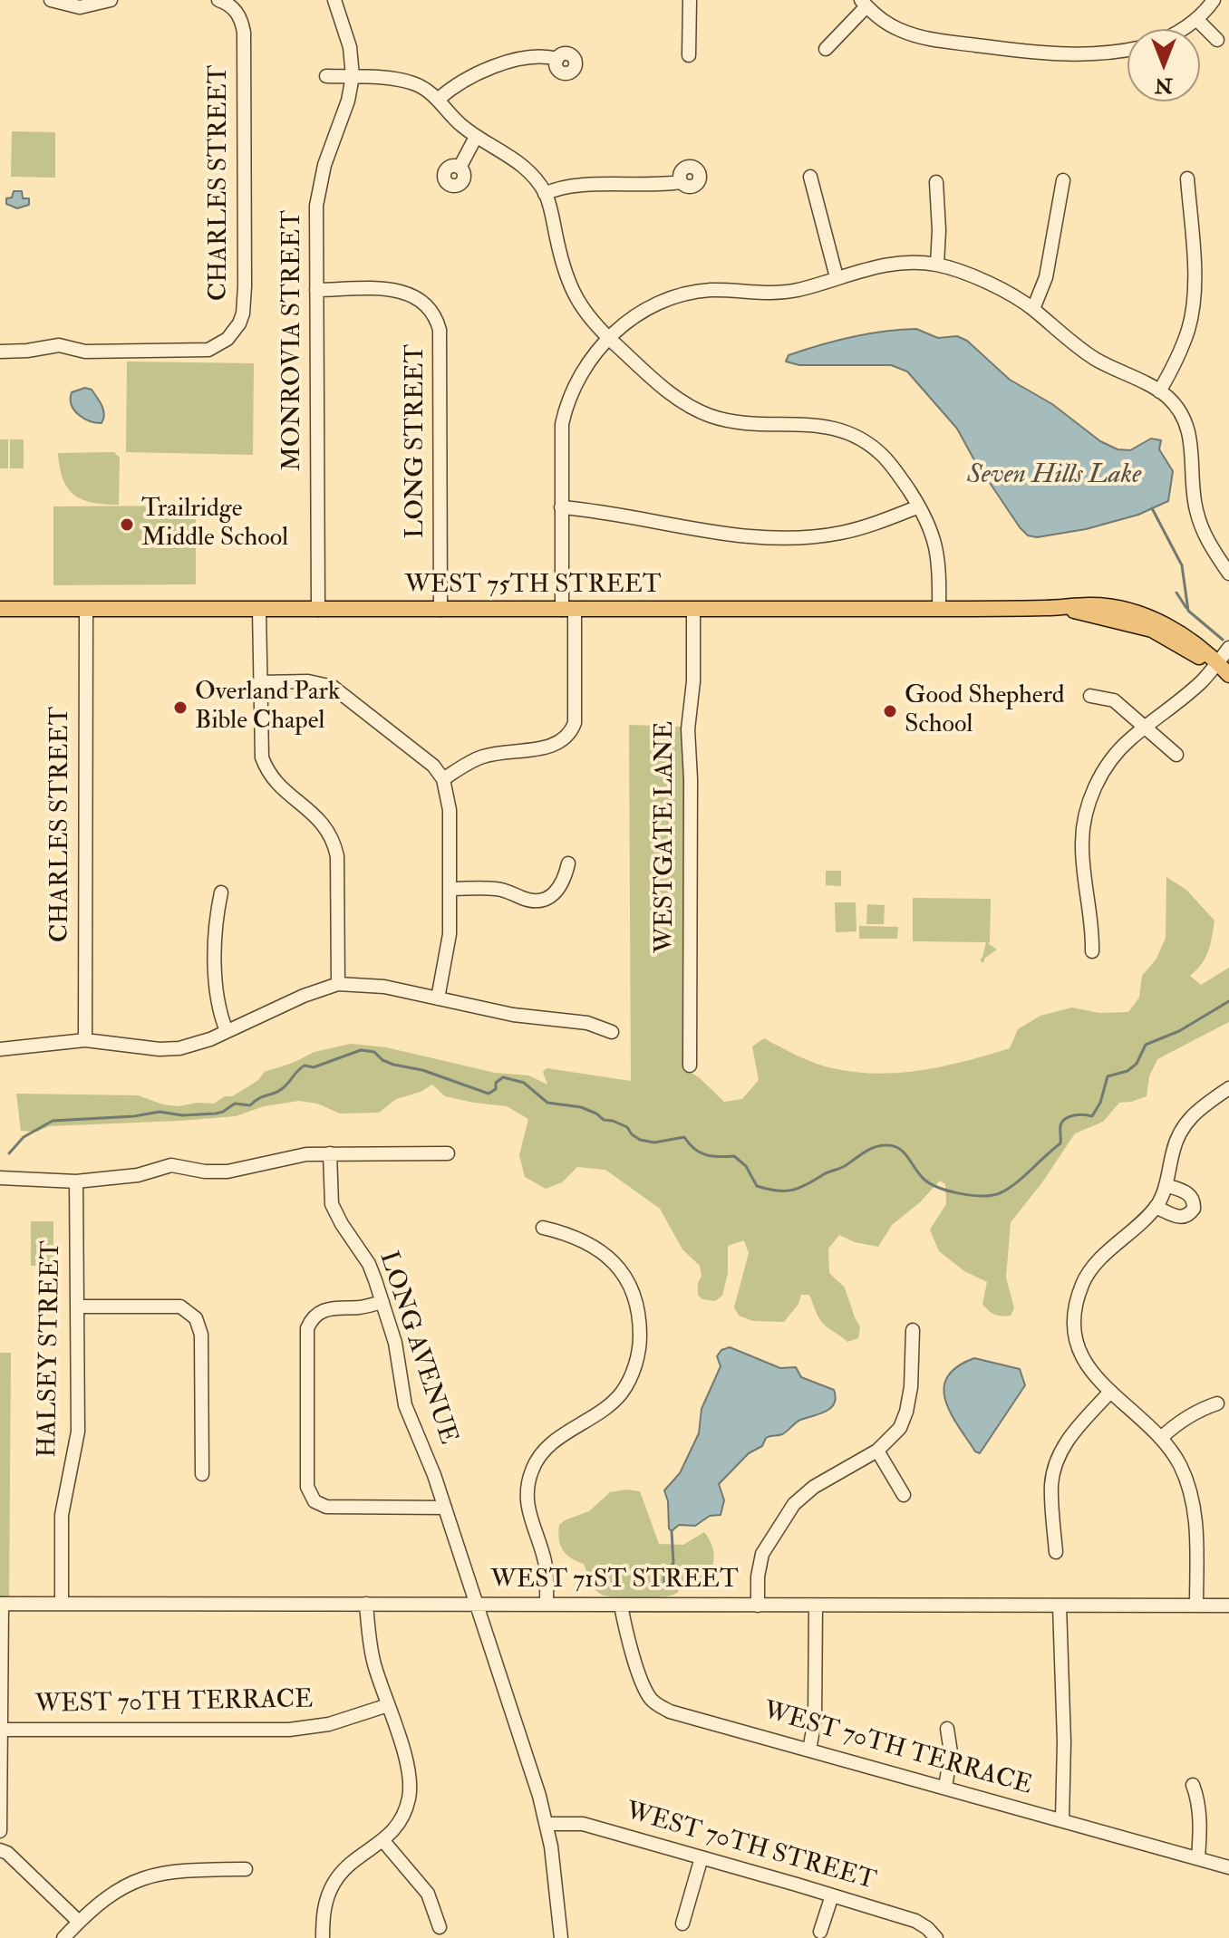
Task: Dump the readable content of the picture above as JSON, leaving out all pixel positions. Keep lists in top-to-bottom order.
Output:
{
  "streets": {
    "main road": ["WEST 75TH STREET"],
    "street": [
      "CHARLES STREET",
      "MONROVIA STREET",
      "LONG STREET",
      "WESTGATE LANE",
      "LONG AVENUE",
      "HALSEY STREET",
      "WEST 71ST STREET",
      "WEST 70TH TERRACE",
      "WEST 70TH STREET"
    ]
  },
  "crossings": [
    ["CHARLES STREET", "WEST 75TH STREET"],
    ["MONROVIA STREET", "LONG STREET"],
    ["MONROVIA STREET", "WEST 75TH STREET"],
    ["LONG STREET", "WEST 75TH STREET"],
    ["WEST 75TH STREET", "WESTGATE LANE"],
    ["LONG AVENUE", "WEST 71ST STREET"],
    ["LONG AVENUE", "WEST 70TH STREET"],
    ["HALSEY STREET", "WEST 71ST STREET"],
    ["WEST 71ST STREET", "WEST 70TH TERRACE"]
  ],
  "water": ["Seven Hills Lake"],
  "places": ["Trailridge Middle School", "Overland Park Bible Chapel", "Good Shepherd School"],
  "north": "bottom"
}
